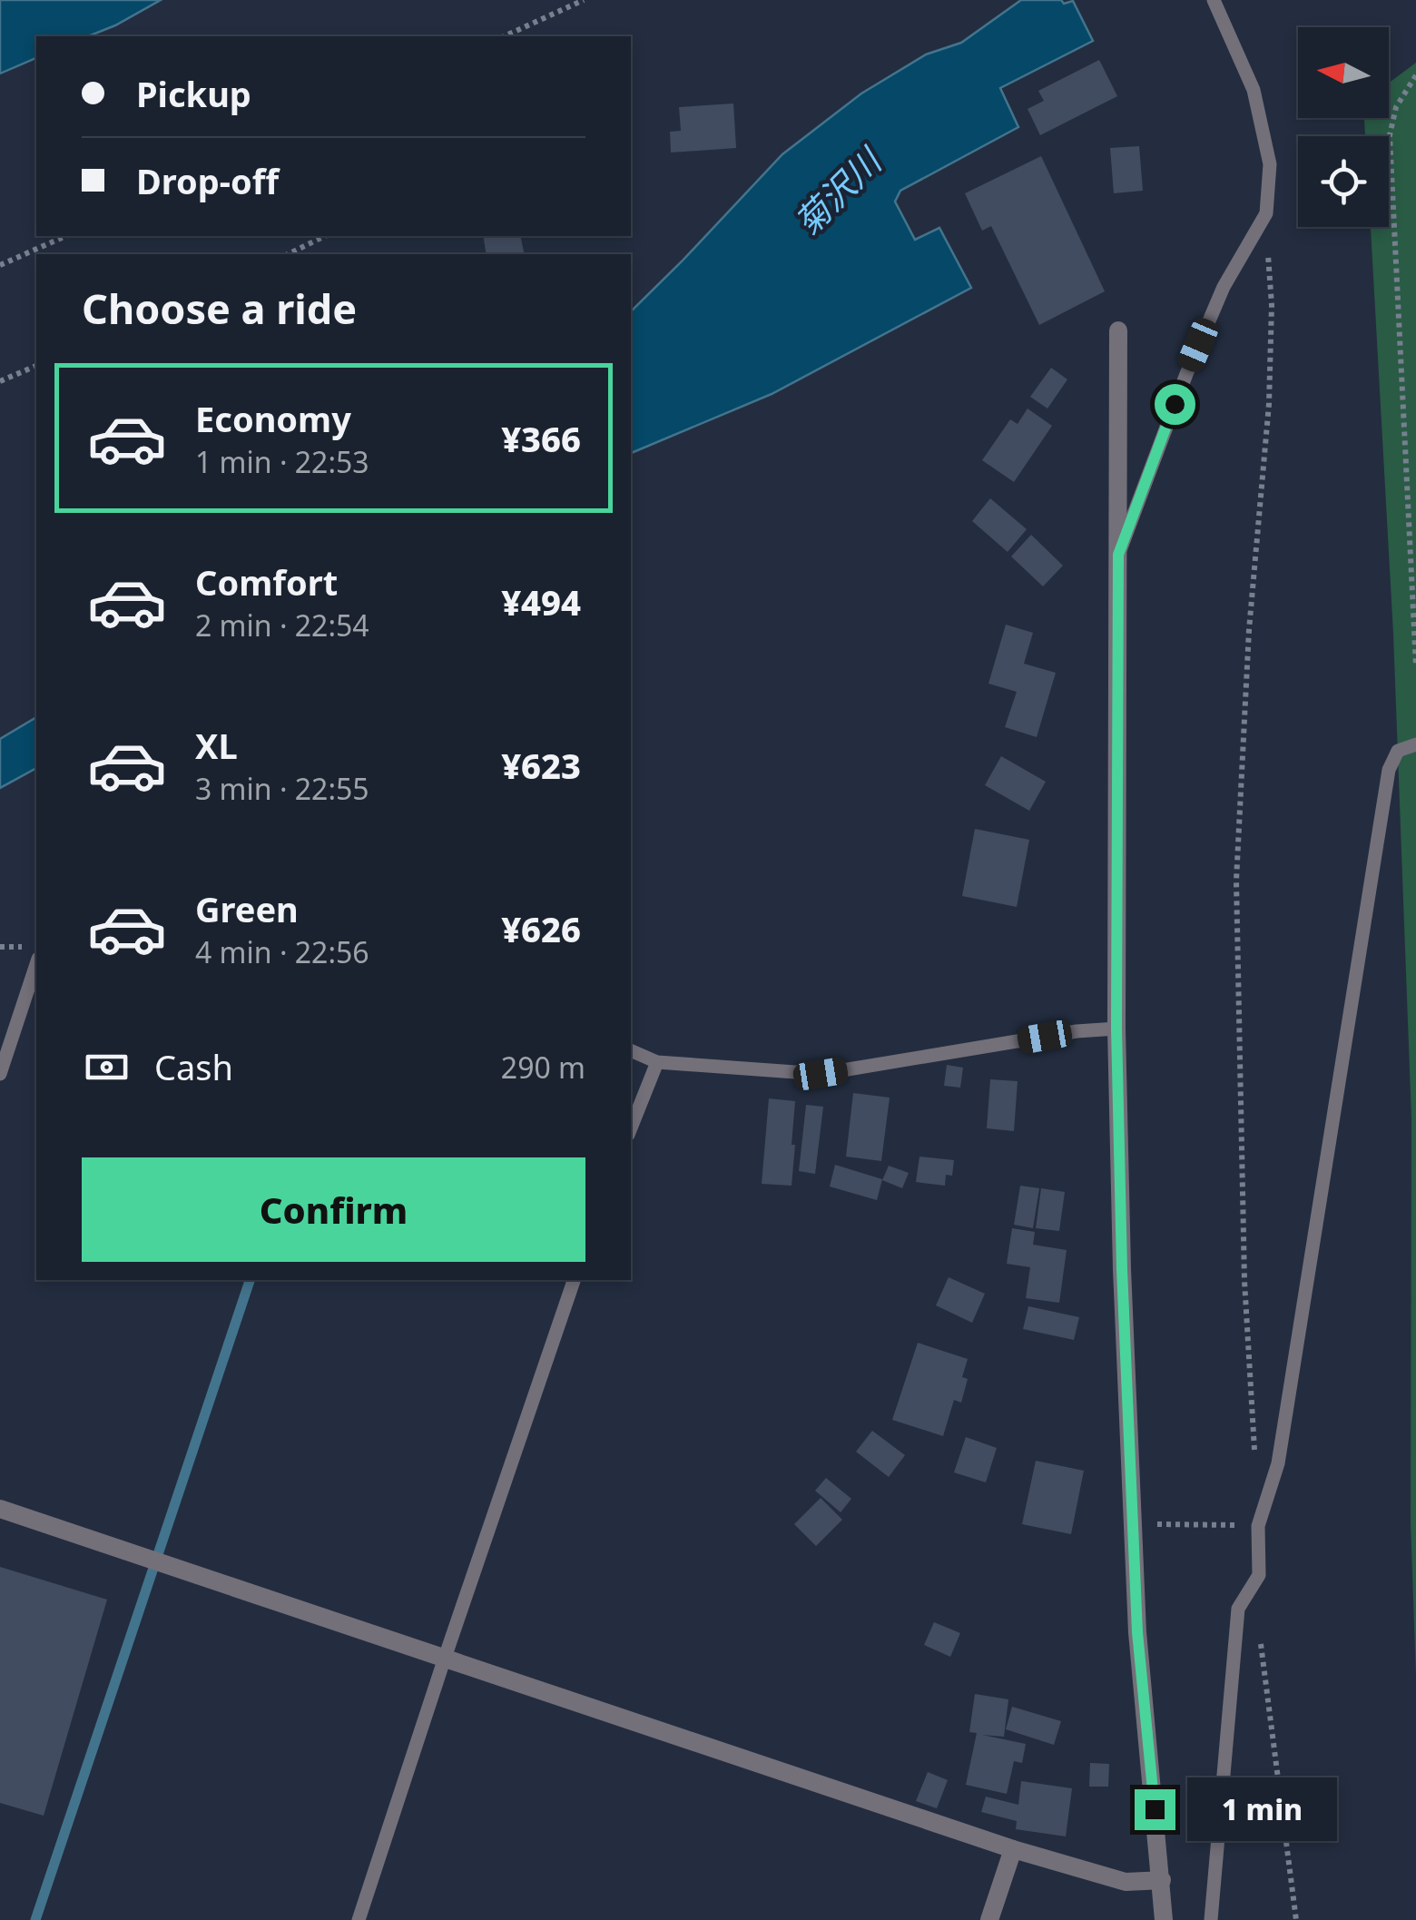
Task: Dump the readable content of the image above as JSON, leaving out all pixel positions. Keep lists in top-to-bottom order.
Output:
{
  "water": ["菊沢川"],
  "north": "left",
  "page": {
    "banner": ["Pickup", "Drop-off"],
    "heading": "Choose a ride",
    "list": [
      {
        "name": "Economy",
        "note": "1 min · 22:53",
        "value": "¥366"
      },
      {
        "name": "Comfort",
        "note": "2 min · 22:54",
        "value": "¥494"
      },
      {
        "name": "XL",
        "note": "3 min · 22:55",
        "value": "¥623"
      },
      {
        "name": "Green",
        "note": "4 min · 22:56",
        "value": "¥626"
      }
    ],
    "pay": ["Cash", "290 m"],
    "buttons": "Confirm",
    "bubble": "1 min"
  }
}
